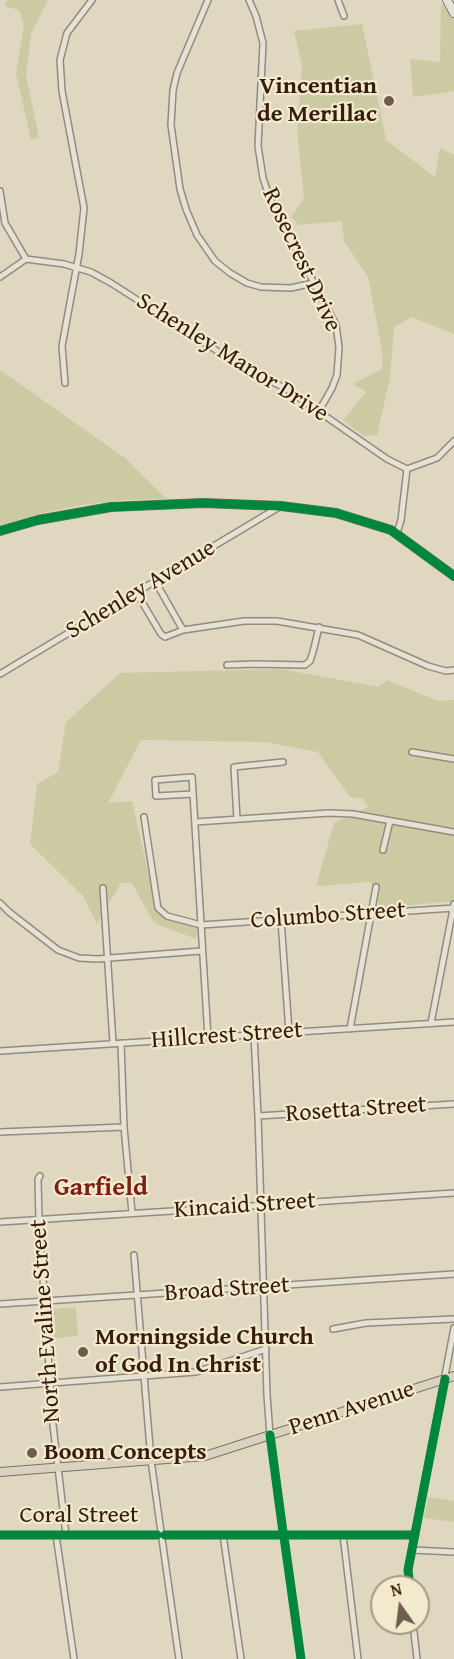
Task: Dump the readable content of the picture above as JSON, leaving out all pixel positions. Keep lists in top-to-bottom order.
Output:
{
  "streets": {
    "main road": ["Penn Avenue"],
    "street": [
      "Rosecrest Drive",
      "Schenley Manor Drive",
      "Schenley Avenue",
      "Columbo Street",
      "Hillcrest Street",
      "Rosetta Street",
      "Kincaid Street",
      "Broad Street",
      "North Evaline Street",
      "Coral Street"
    ]
  },
  "crossings": [
    ["Rosecrest Drive", "Schenley Manor Drive"],
    ["Kincaid Street", "North Evaline Street"],
    ["Broad Street", "North Evaline Street"],
    ["North Evaline Street", "Penn Avenue"],
    ["North Evaline Street", "Coral Street"]
  ],
  "districts": ["Garfield"],
  "places": ["Vincentian de Merillac", "Morningside Church of God In Christ", "Boom Concepts"],
  "north": "top"
}
